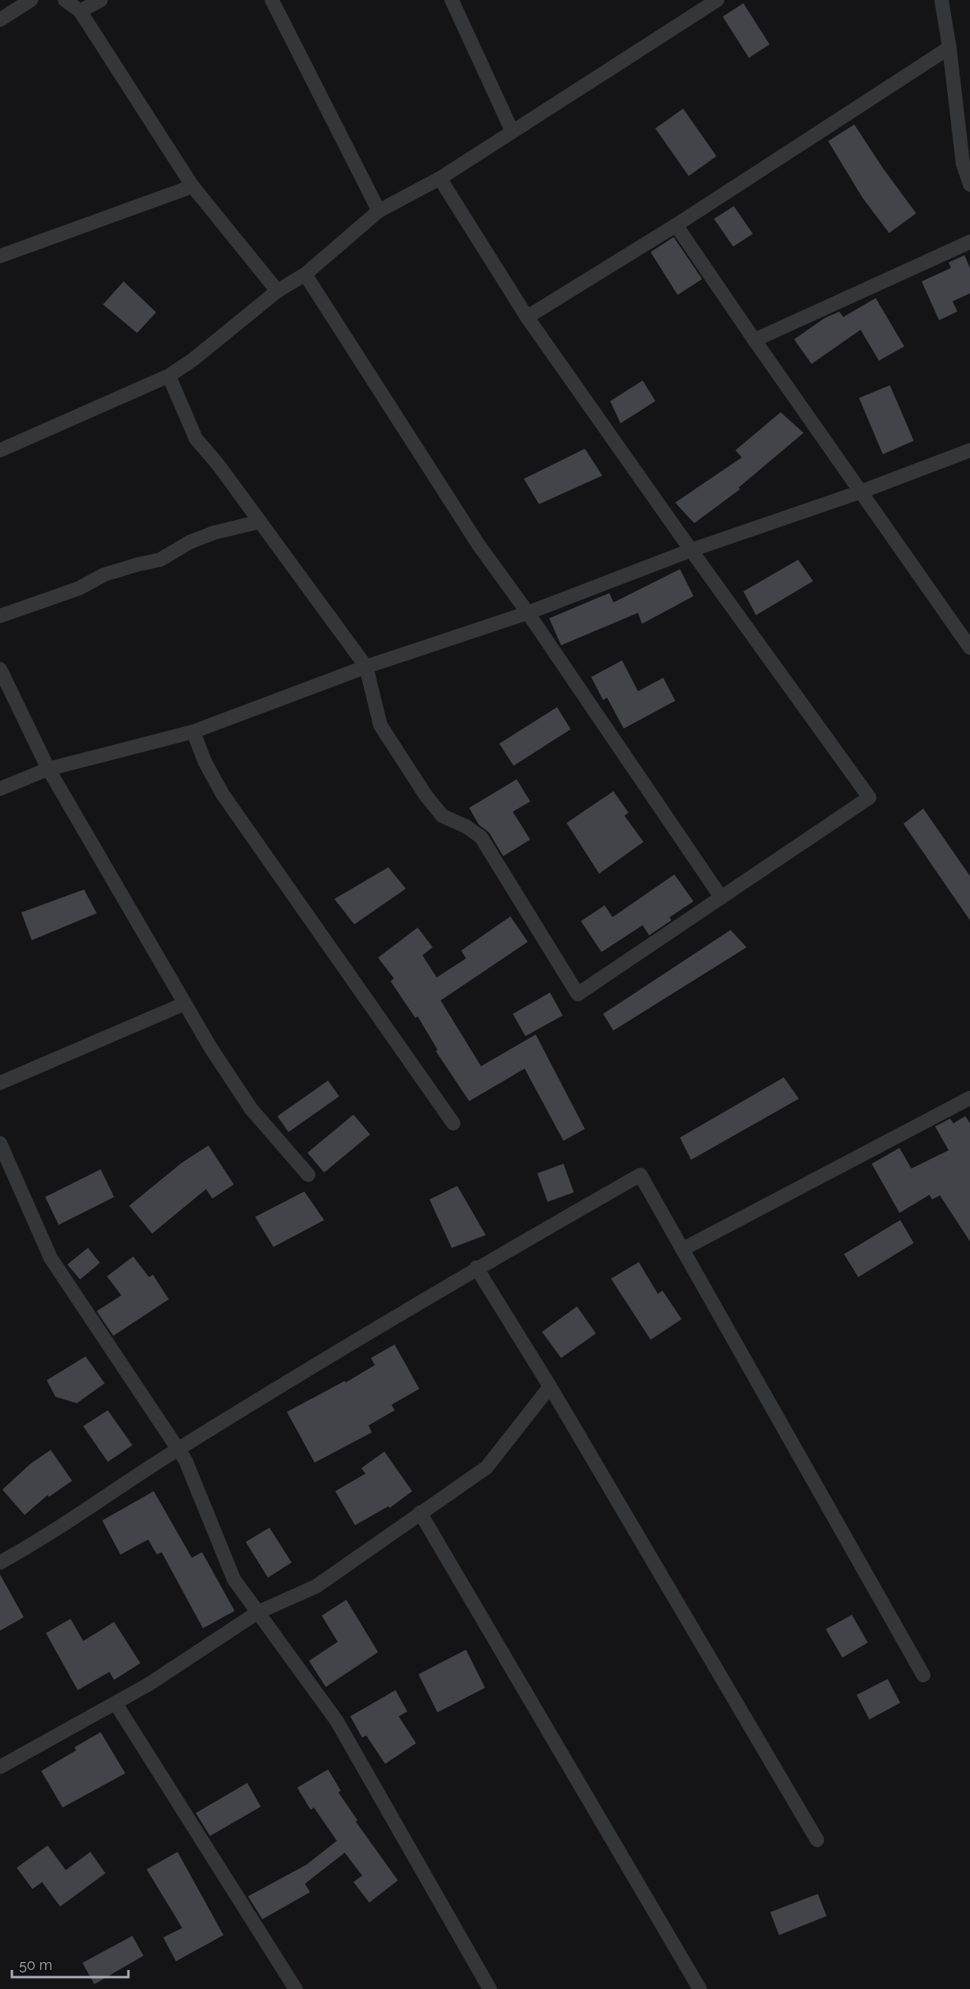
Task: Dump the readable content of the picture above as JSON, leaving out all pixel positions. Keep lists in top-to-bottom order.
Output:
{
  "scale_bar": "50 m"
}
